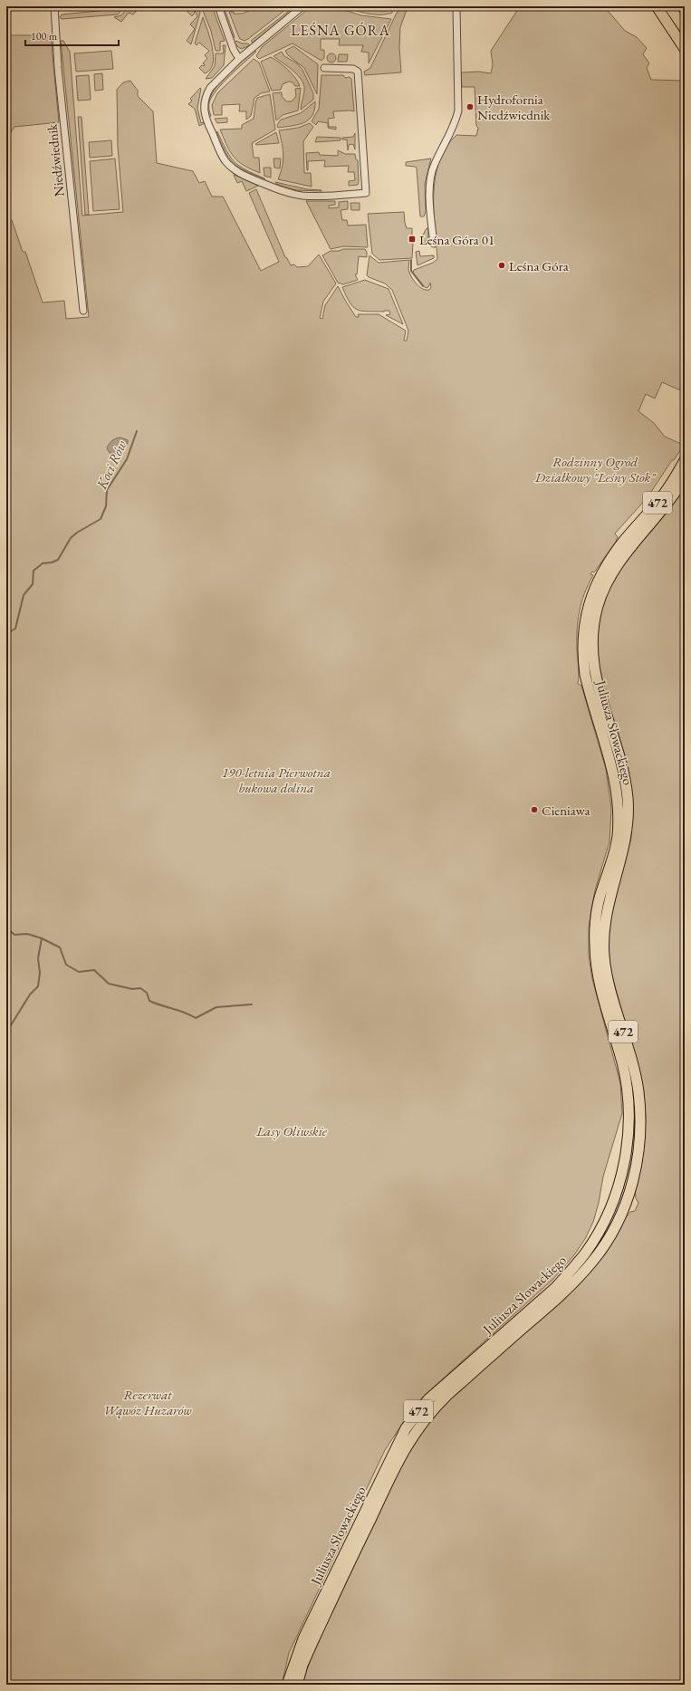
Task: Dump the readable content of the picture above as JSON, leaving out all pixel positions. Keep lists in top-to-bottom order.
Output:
{
  "streets": {
    "main road": ["472", "Juliusza Słowackiego"],
    "street": ["Niedźwiednik"]
  },
  "districts": ["LEŚNA GÓRA"],
  "water": ["Koci Rów"],
  "parks": [
    "Rodzinny Ogród Działkowy \"Leśny Stok\"",
    "190-letnia Pierwotna bukowa dolina",
    "Lasy Oliwskie",
    "Rezerwat Wąwóz Huzarów"
  ],
  "places": {
    "other": ["Hydrofornia Niedźwiednik", "Leśna Góra", "Cieniawa"],
    "transit": ["Leśna Góra 01"]
  },
  "scale_bar": "100 m"
}
